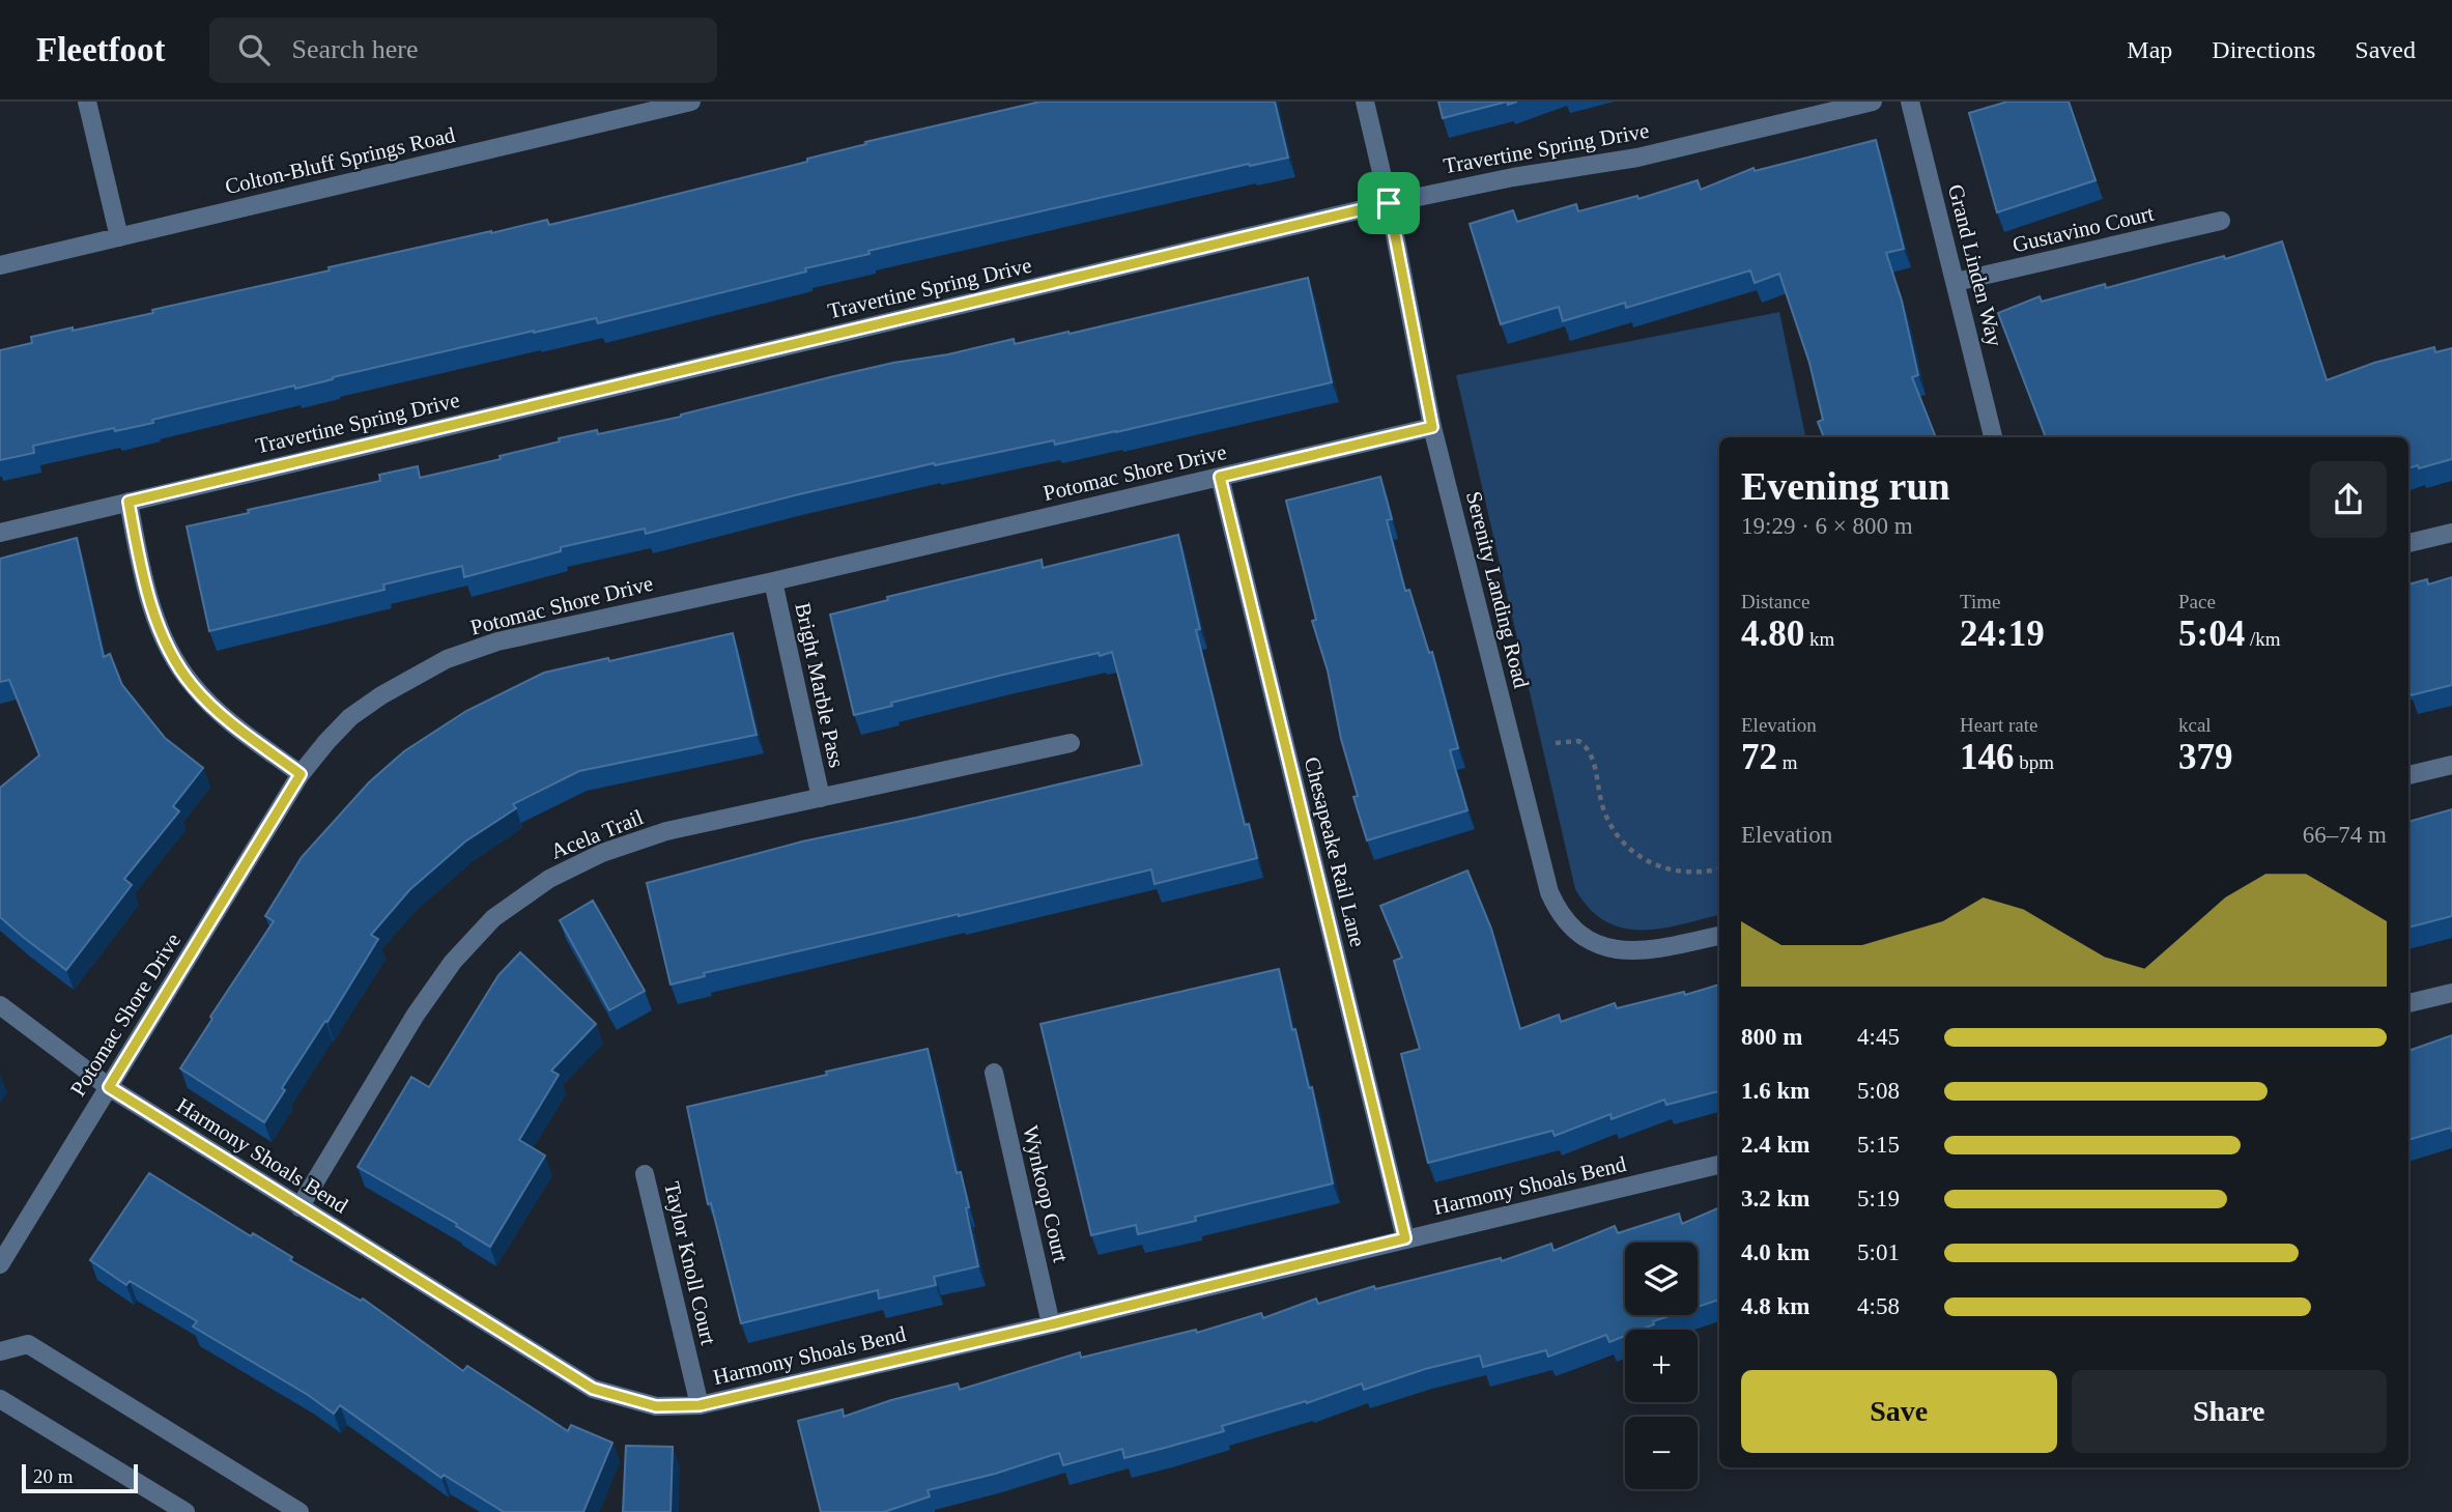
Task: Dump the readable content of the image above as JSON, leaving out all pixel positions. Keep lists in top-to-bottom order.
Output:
{
  "streets": {
    "street": [
      "Travertine Spring Drive",
      "Colton-Bluff Springs Road",
      "Gustavino Court",
      "Grand Linden Way",
      "Potomac Shore Drive",
      "Serenity Landing Road",
      "Bright Marble Pass",
      "Acela Trail",
      "Chesapeake Rail Lane",
      "Harmony Shoals Bend",
      "Wynkoop Court",
      "Taylor Knoll Court"
    ]
  },
  "crossings": [
    ["Travertine Spring Drive", "Serenity Landing Road"],
    ["Gustavino Court", "Grand Linden Way"],
    ["Potomac Shore Drive", "Serenity Landing Road"],
    ["Potomac Shore Drive", "Bright Marble Pass"],
    ["Potomac Shore Drive", "Chesapeake Rail Lane"],
    ["Potomac Shore Drive", "Harmony Shoals Bend"],
    ["Bright Marble Pass", "Acela Trail"],
    ["Acela Trail", "Harmony Shoals Bend"],
    ["Chesapeake Rail Lane", "Harmony Shoals Bend"],
    ["Harmony Shoals Bend", "Wynkoop Court"],
    ["Harmony Shoals Bend", "Taylor Knoll Court"]
  ],
  "scale_bar": "20 m",
  "page": {
    "header": "Fleetfoot",
    "search": "Search here",
    "nav": ["Map", "Directions", "Saved"],
    "heading": ["Evening run", "19:29 · 6 × 800 m"],
    "stats": [
      ["Distance", "4.80 km"],
      ["Time", "24:19"],
      ["Pace", "5:04 /km"],
      ["Elevation", "72 m"],
      ["Heart rate", "146 bpm"],
      ["kcal", "379"]
    ],
    "chart": ["Elevation", "66–74 m"],
    "list": [
      {
        "name": "800 m",
        "note": "4:45"
      },
      {
        "name": "1.6 km",
        "note": "5:08"
      },
      {
        "name": "2.4 km",
        "note": "5:15"
      },
      {
        "name": "3.2 km",
        "note": "5:19"
      },
      {
        "name": "4.0 km",
        "note": "5:01"
      },
      {
        "name": "4.8 km",
        "note": "4:58"
      }
    ],
    "map_buttons": ["+", "−"],
    "buttons": ["Save", "Share"],
    "scale": "20 m"
  }
}
